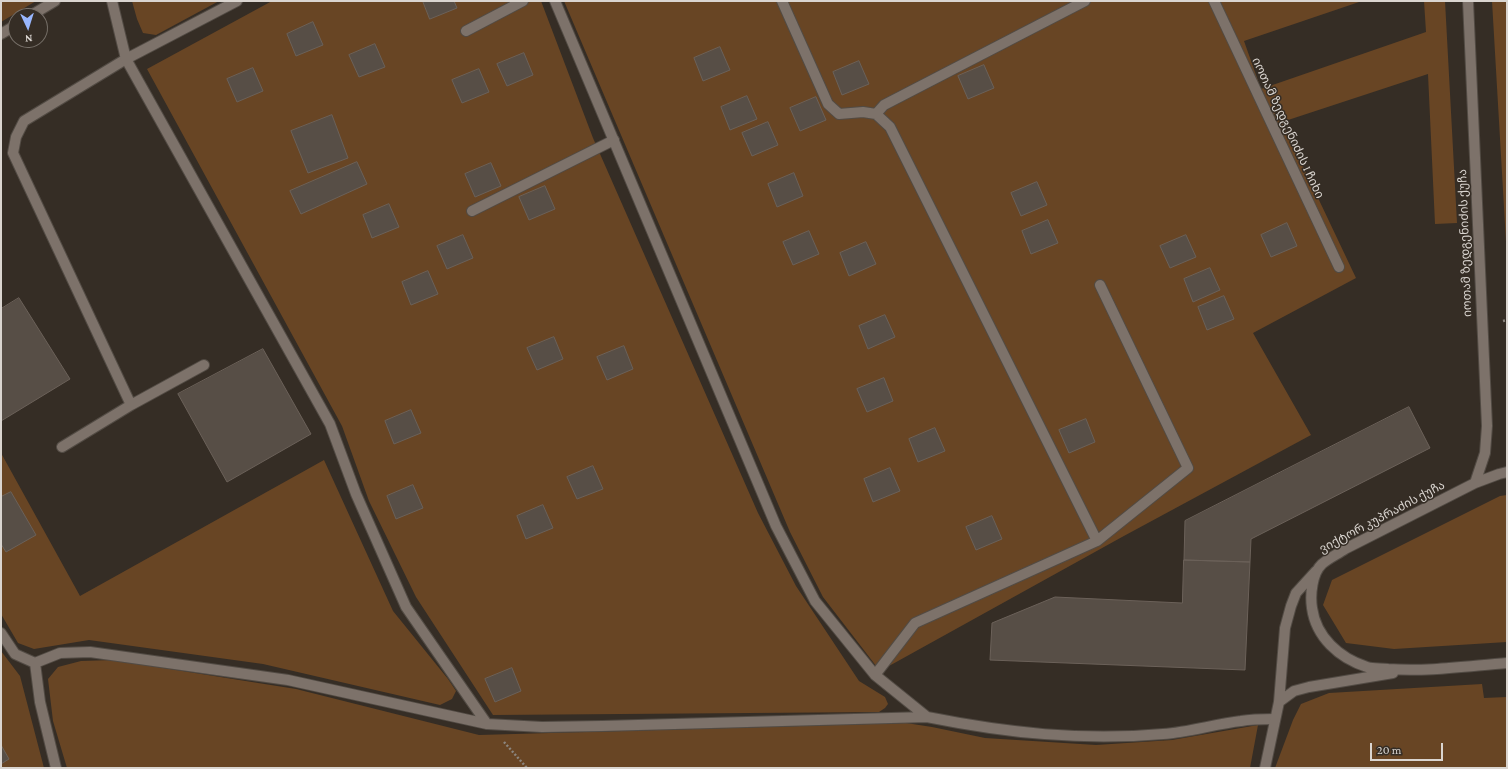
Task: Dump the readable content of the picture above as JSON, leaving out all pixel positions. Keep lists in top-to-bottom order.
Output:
{
  "streets": {
    "street": ["იოთამ ზედგენიძის I ჩიხი", "იოთამ ზედგენიძის ქუჩა", "ვიქტორ კუპრაძის ქუჩა"]
  },
  "crossings": [
    ["იოთამ ზედგენიძის ქუჩა", "ვიქტორ კუპრაძის ქუჩა"]
  ],
  "scale_bar": "20 m",
  "north": "bottom"
}
